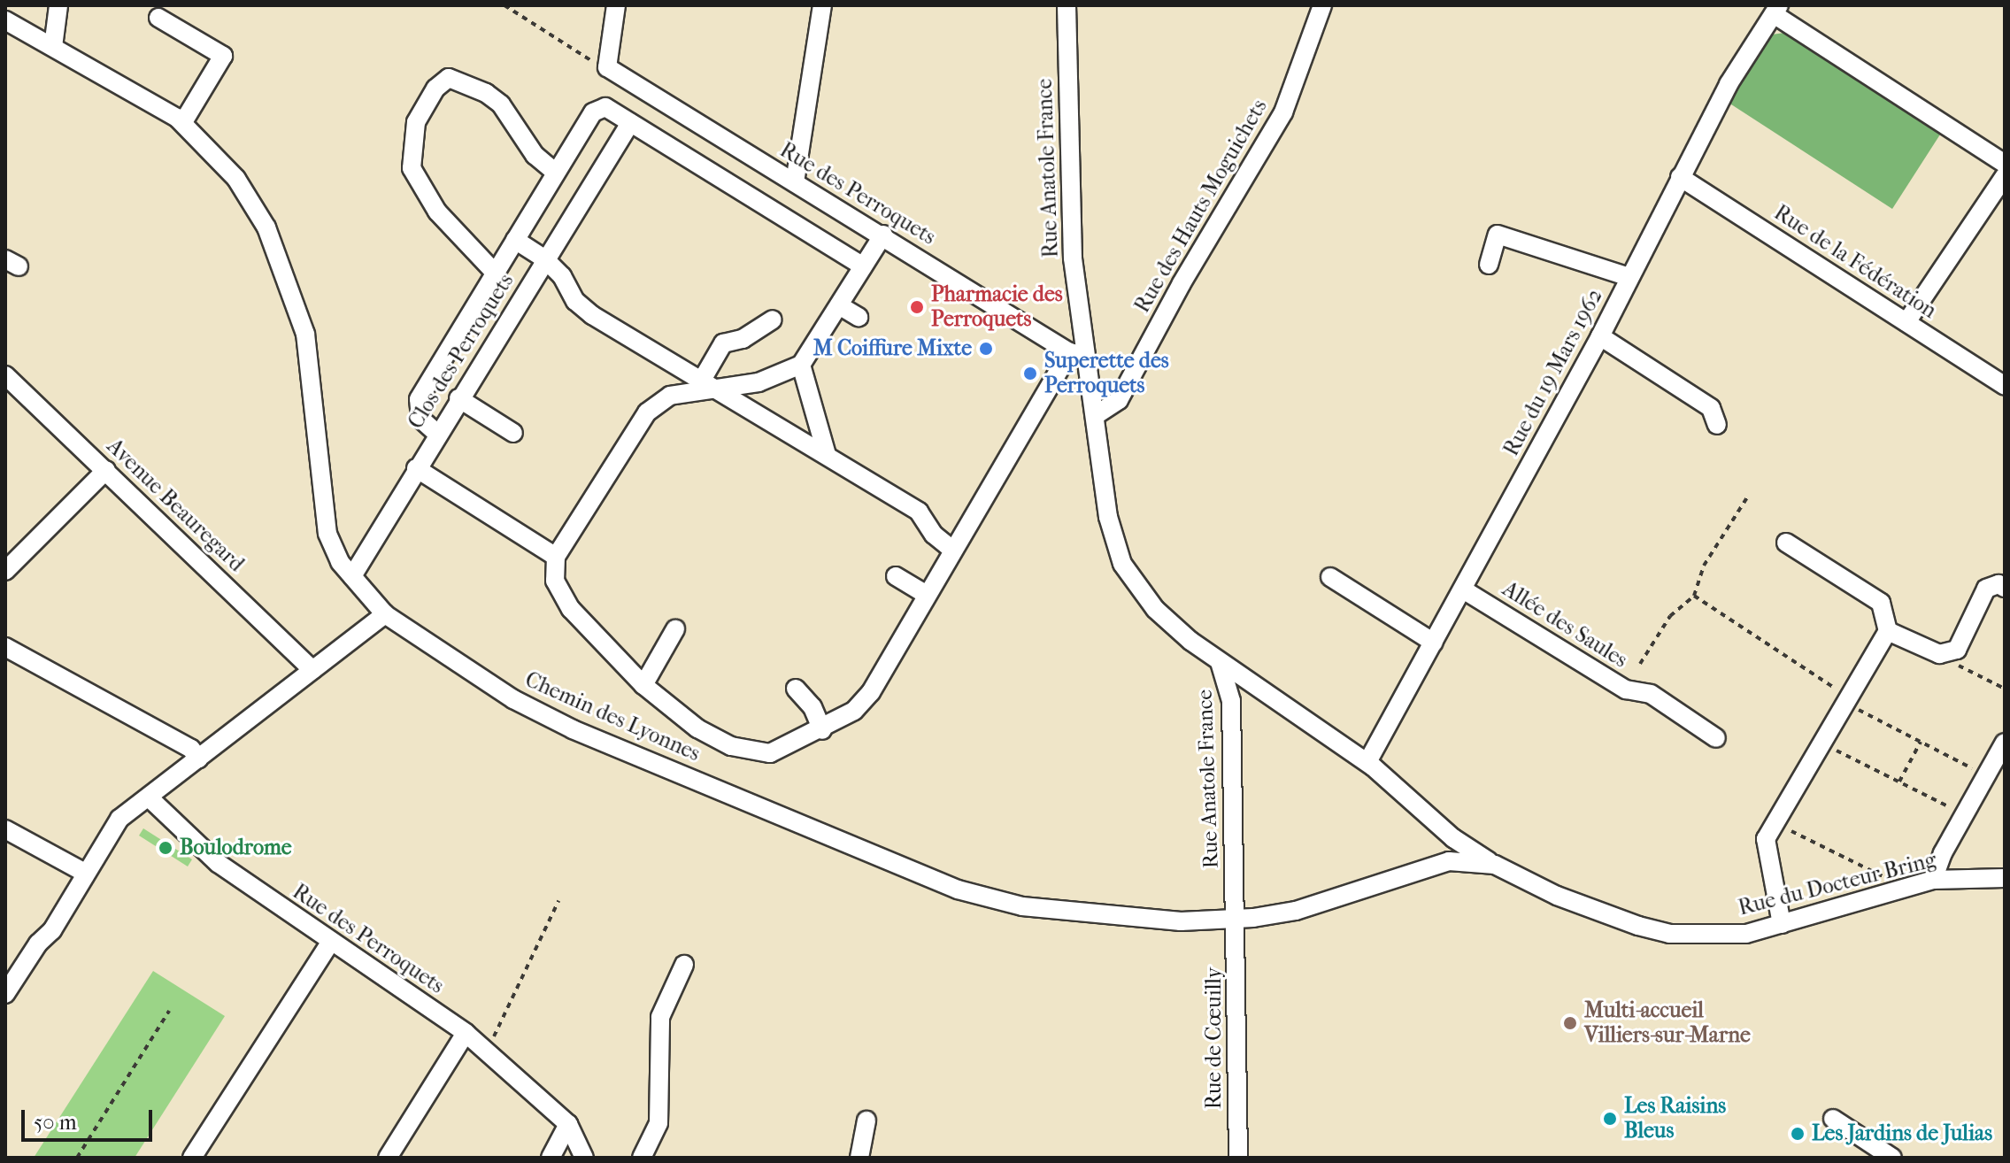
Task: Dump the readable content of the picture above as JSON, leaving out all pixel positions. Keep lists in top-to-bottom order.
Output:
{
  "streets": {
    "street": [
      "Rue Anatole France",
      "Rue des Perroquets",
      "Rue des Hauts Moguichets",
      "Rue de la Fédération",
      "Clos des Perroquets",
      "Rue du 19 Mars 1962",
      "Avenue Beauregard",
      "Allée des Saules",
      "Chemin des Lyonnes",
      "Rue du Docteur Bring",
      "Rue de Cœuilly"
    ]
  },
  "crossings": [
    ["Rue Anatole France", "Rue des Perroquets"],
    ["Rue Anatole France", "Rue des Hauts Moguichets"],
    ["Rue Anatole France", "Chemin des Lyonnes"],
    ["Rue Anatole France", "Rue du Docteur Bring"],
    ["Rue Anatole France", "Rue de Cœuilly"],
    ["Rue de la Fédération", "Rue du 19 Mars 1962"],
    ["Clos des Perroquets", "Chemin des Lyonnes"],
    ["Rue du 19 Mars 1962", "Allée des Saules"],
    ["Chemin des Lyonnes", "Rue du Docteur Bring"],
    ["Chemin des Lyonnes", "Rue de Cœuilly"],
    ["Rue du Docteur Bring", "Rue de Cœuilly"]
  ],
  "places": [
    "Pharmacie des Perroquets",
    "M Coiffure Mixte",
    "Superette des Perroquets",
    "Boulodrome",
    "Multi-accueil Villiers-sur-Marne",
    "Les Raisins Bleus",
    "Les Jardins de Julias"
  ],
  "scale_bar": "50 m"
}
